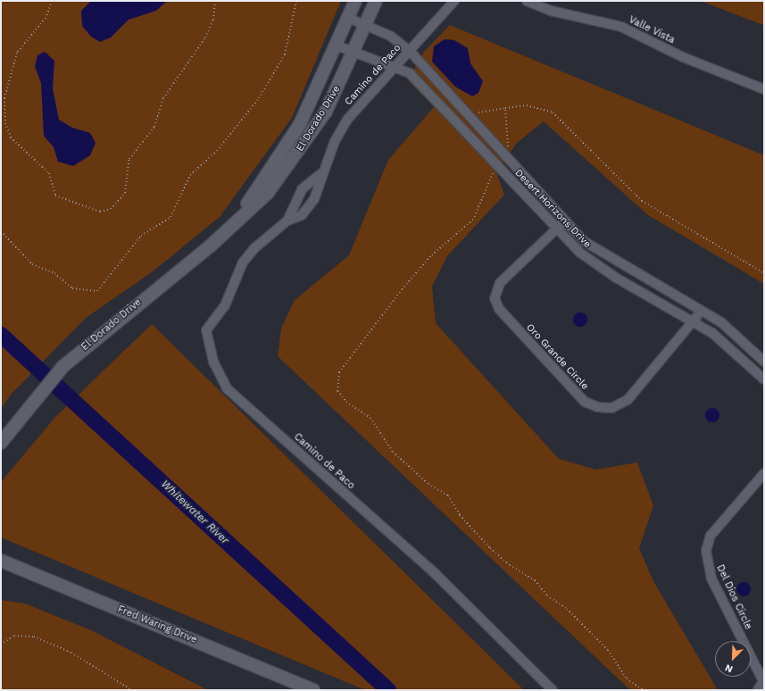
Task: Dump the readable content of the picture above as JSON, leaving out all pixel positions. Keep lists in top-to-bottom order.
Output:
{
  "streets": {
    "main road": ["El Dorado Drive", "Fred Waring Drive"],
    "street": [
      "Valle Vista",
      "Camino de Paco",
      "Desert Horizons Drive",
      "Oro Grande Circle",
      "Del Dios Circle"
    ]
  },
  "crossings": [
    ["Camino de Paco", "Desert Horizons Drive"],
    ["El Dorado Drive", "Desert Horizons Drive"],
    ["Desert Horizons Drive", "Oro Grande Circle"]
  ],
  "water": ["Whitewater River"],
  "north": "bottom left"
}
